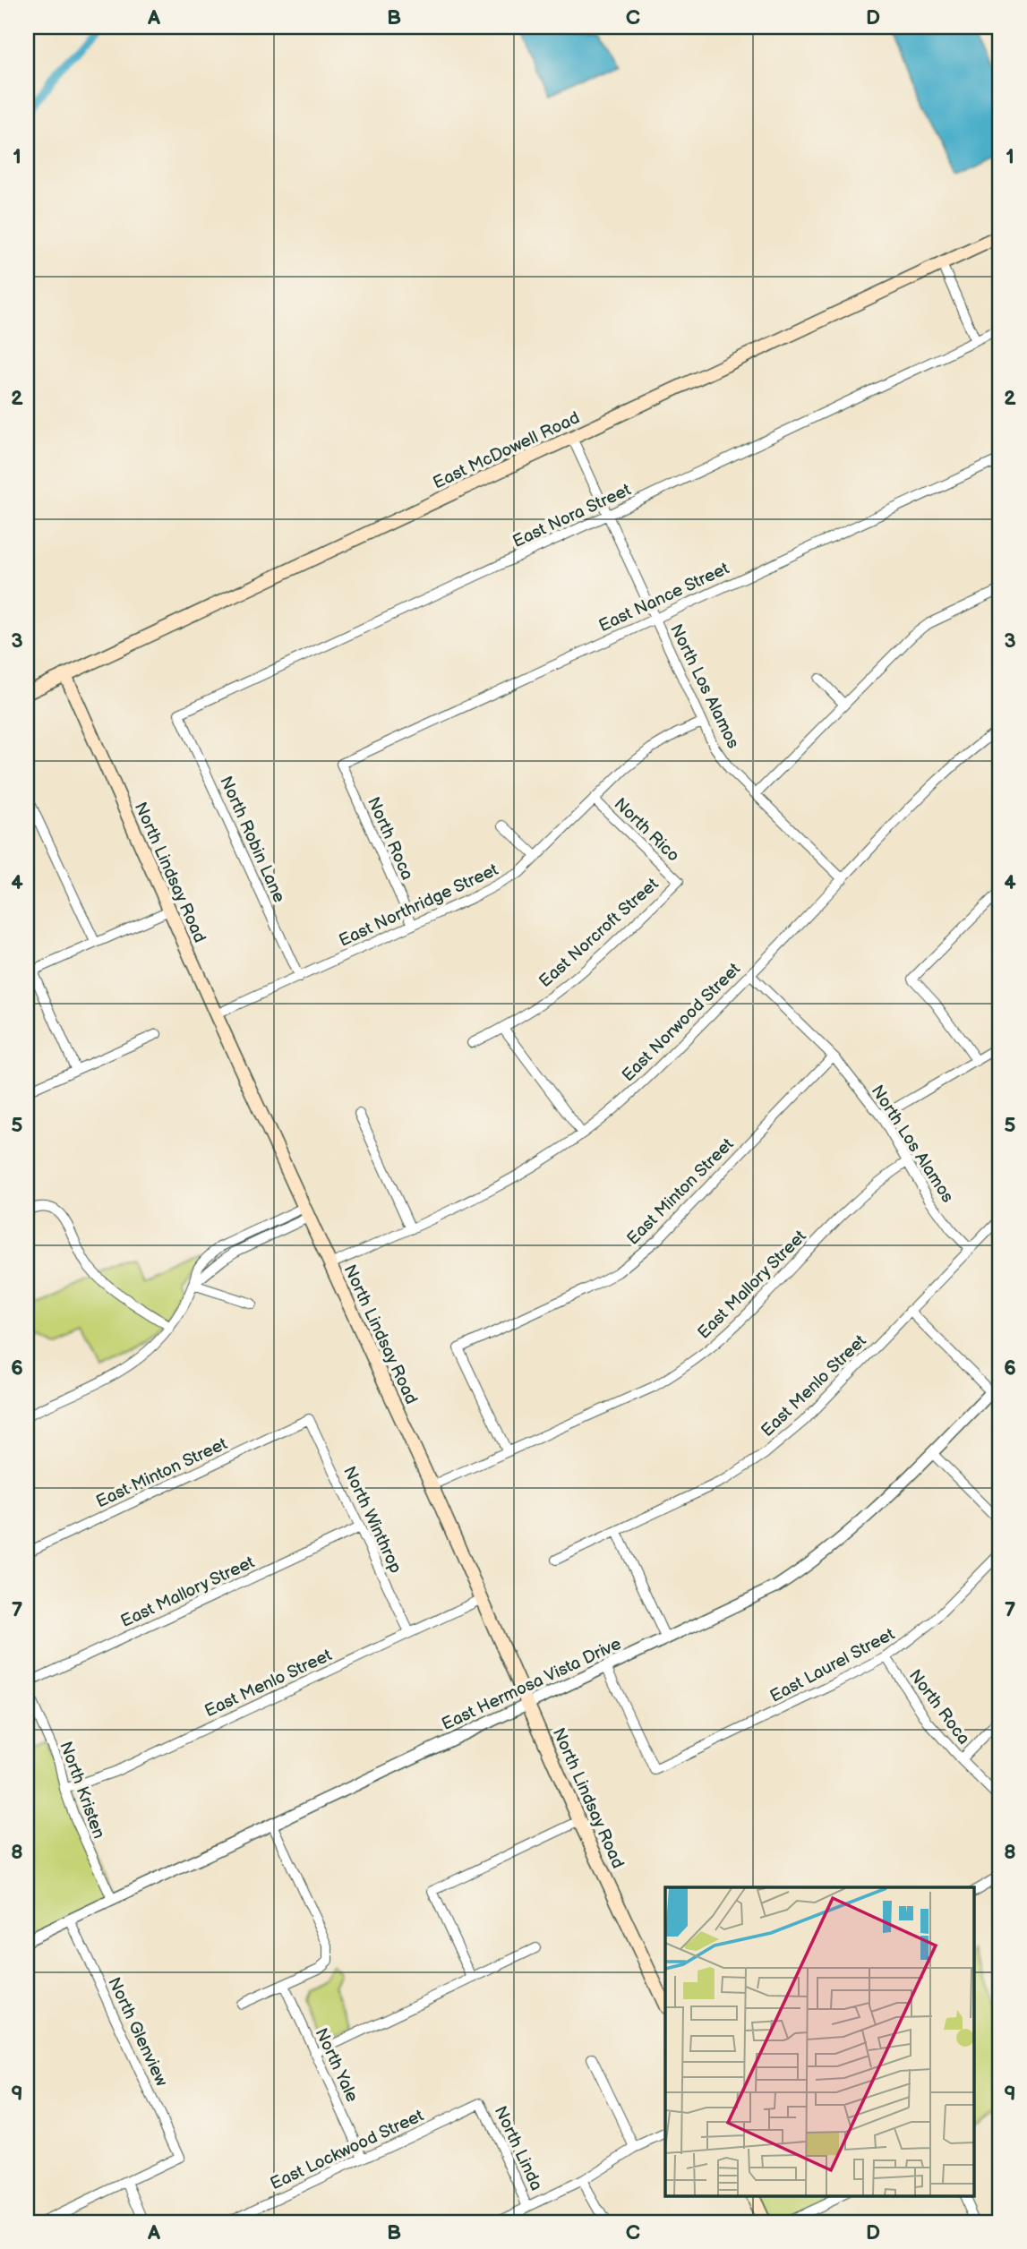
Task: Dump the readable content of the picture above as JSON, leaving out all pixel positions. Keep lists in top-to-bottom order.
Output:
{
  "streets": {
    "main road": ["East McDowell Road", "North Lindsay Road"],
    "street": [
      "East Nora Street",
      "East Nance Street",
      "North Los Alamos",
      "North Rico",
      "North Roca",
      "North Robin Lane",
      "East Northridge Street",
      "East Norcroft Street",
      "East Norwood Street",
      "East Minton Street",
      "East Mallory Street",
      "East Menlo Street",
      "North Winthrop",
      "East Laurel Street",
      "East Hermosa Vista Drive",
      "North Kristen",
      "North Glenview",
      "North Yale",
      "North Linda",
      "East Lockwood Street"
    ]
  },
  "crossings": [
    ["East McDowell Road", "North Los Alamos"],
    ["East McDowell Road", "North Lindsay Road"],
    ["East Nora Street", "North Los Alamos"],
    ["East Nora Street", "North Robin Lane"],
    ["East Nance Street", "North Los Alamos"],
    ["East Nance Street", "North Roca"],
    ["North Los Alamos", "East Northridge Street"],
    ["North Los Alamos", "East Norwood Street"],
    ["North Los Alamos", "East Minton Street"],
    ["North Los Alamos", "East Mallory Street"],
    ["North Los Alamos", "East Menlo Street"],
    ["North Rico", "East Northridge Street"],
    ["North Rico", "East Norcroft Street"],
    ["North Roca", "East Northridge Street"],
    ["North Roca", "East Laurel Street"],
    ["North Robin Lane", "East Northridge Street"],
    ["North Lindsay Road", "East Northridge Street"],
    ["North Lindsay Road", "East Norwood Street"],
    ["North Lindsay Road", "East Mallory Street"],
    ["North Lindsay Road", "East Menlo Street"],
    ["North Lindsay Road", "East Hermosa Vista Drive"],
    ["East Minton Street", "East Mallory Street"],
    ["East Minton Street", "North Winthrop"],
    ["East Mallory Street", "North Winthrop"],
    ["East Menlo Street", "North Winthrop"],
    ["East Menlo Street", "North Kristen"],
    ["East Laurel Street", "East Hermosa Vista Drive"],
    ["East Hermosa Vista Drive", "North Kristen"],
    ["East Hermosa Vista Drive", "North Glenview"],
    ["North Yale", "East Lockwood Street"],
    ["North Linda", "East Lockwood Street"]
  ],
  "grid": {
    "columns": [
      "A",
      "B",
      "C",
      "D"
    ],
    "rows": [
      "1",
      "2",
      "3",
      "4",
      "5",
      "6",
      "7",
      "8",
      "9"
    ]
  }
}
